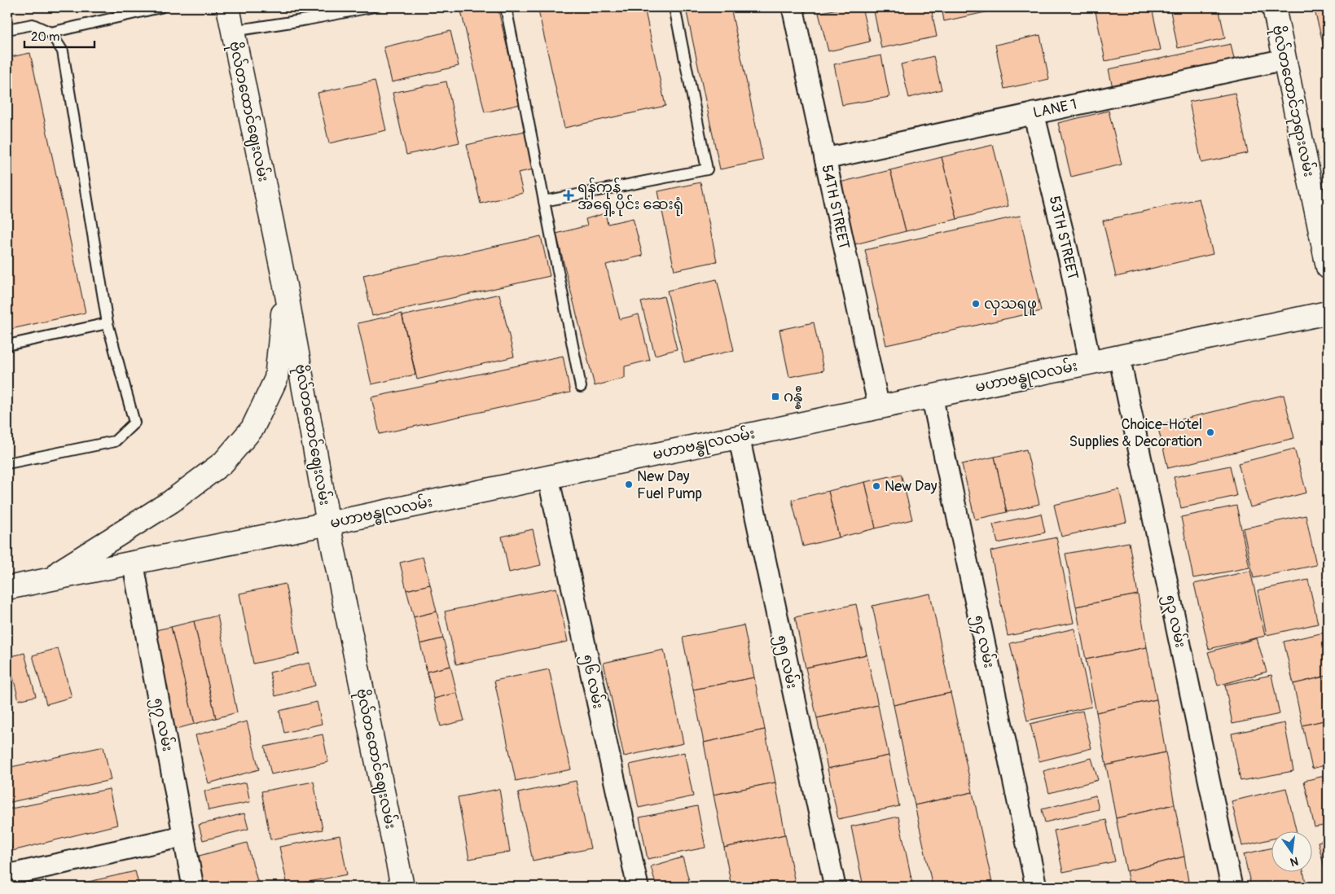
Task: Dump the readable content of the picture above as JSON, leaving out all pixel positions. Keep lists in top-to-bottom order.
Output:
{
  "streets": {
    "main road": ["ဗိုလ်တထောင်ဘုရားလမ်း", "ဗိုလ်တထောင်ဈေးလမ်း", "မဟာဗန္ဓုလလမ်း"],
    "street": [
      "LANE 1",
      "54TH STREET",
      "53TH STREET",
      "၅၃ လမ်း",
      "၅၄ လမ်း",
      "၅၅ လမ်း",
      "၅၆ လမ်း",
      "၅၇ လမ်း"
    ]
  },
  "crossings": [
    ["ဗိုလ်တထောင်ဘုရားလမ်း", "LANE 1"],
    ["LANE 1", "54TH STREET"],
    ["LANE 1", "53TH STREET"],
    ["ဗိုလ်တထောင်ဈေးလမ်း", "မဟာဗန္ဓုလလမ်း"],
    ["54TH STREET", "မဟာဗန္ဓုလလမ်း"],
    ["53TH STREET", "မဟာဗန္ဓုလလမ်း"],
    ["မဟာဗန္ဓုလလမ်း", "၅၃ လမ်း"],
    ["မဟာဗန္ဓုလလမ်း", "၅၄ လမ်း"],
    ["မဟာဗန္ဓုလလမ်း", "၅၅ လမ်း"],
    ["မဟာဗန္ဓုလလမ်း", "၅၆ လမ်း"],
    ["မဟာဗန္ဓုလလမ်း", "၅၇ လမ်း"]
  ],
  "places": {
    "health": ["ရန်ကုန် အရှေ့ပိုင်း ဆေးရုံ"],
    "other": [
      "လှသရဖူ",
      "Choice-Hotel Supplies & Decoration",
      "New Day Fuel Pump",
      "New Day"
    ],
    "transit": ["ဂန္နီ"]
  },
  "scale_bar": "20 m",
  "north": "bottom"
}
